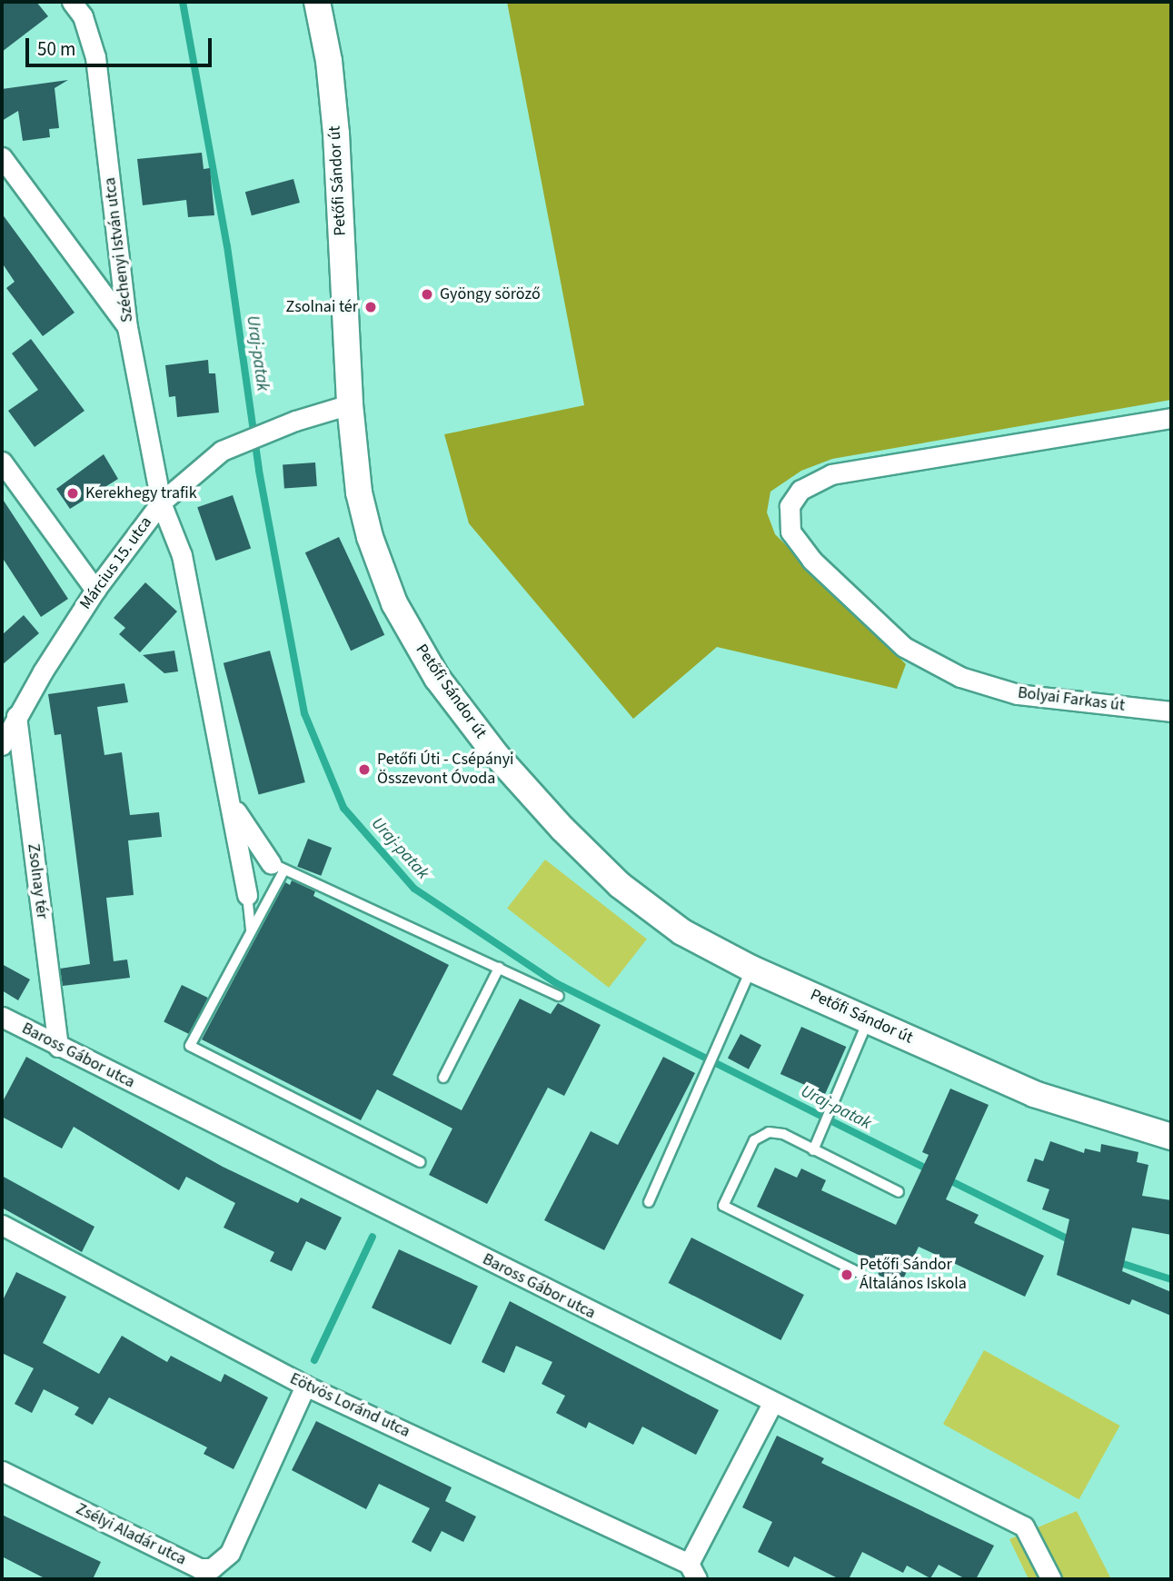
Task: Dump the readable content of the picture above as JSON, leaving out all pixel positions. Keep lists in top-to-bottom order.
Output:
{
  "streets": {
    "street": [
      "Petőfi Sándor út",
      "Széchenyi István utca",
      "Március 15. utca",
      "Bolyai Farkas út",
      "Zsolnay tér",
      "Baross Gábor utca",
      "Eötvös Loránd utca",
      "Zsélyi Aladár utca"
    ]
  },
  "crossings": [
    ["Petőfi Sándor út", "Március 15. utca"],
    ["Széchenyi István utca", "Március 15. utca"],
    ["Március 15. utca", "Zsolnay tér"],
    ["Zsolnay tér", "Baross Gábor utca"],
    ["Eötvös Loránd utca", "Zsélyi Aladár utca"]
  ],
  "water": ["Uraj-patak"],
  "places": [
    "Gyöngy söröző",
    "Zsolnai tér",
    "Kerekhegy trafik",
    "Petőfi Úti - Csépányi Összevont Óvoda",
    "Petőfi Sándor Általános Iskola"
  ],
  "scale_bar": "50 m"
}
